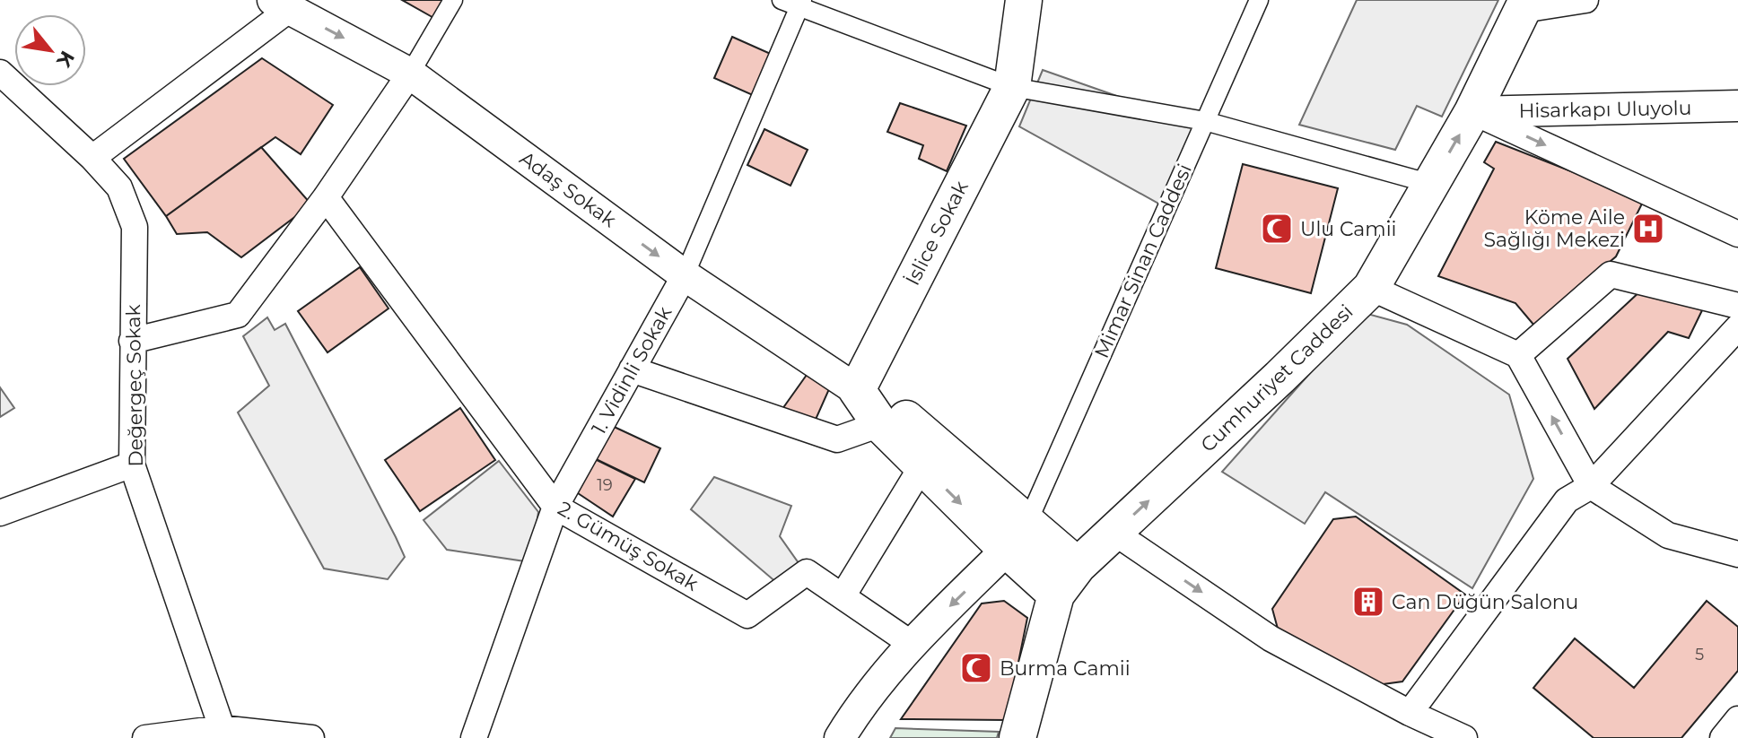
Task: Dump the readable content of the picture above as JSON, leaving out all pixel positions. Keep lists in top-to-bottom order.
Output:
{
  "streets": {
    "main road": ["İslice Sokak", "Cumhuriyet Caddesi"],
    "street": [
      "Hisarkapı Uluyolu",
      "Adaş Sokak",
      "Mimar Sinan Caddesi",
      "1. Vidinli Sokak",
      "Değergeç Sokak",
      "2. Gümüş Sokak"
    ]
  },
  "crossings": [
    ["Hisarkapı Uluyolu", "Cumhuriyet Caddesi"],
    ["Adaş Sokak", "İslice Sokak"],
    ["Adaş Sokak", "1. Vidinli Sokak"],
    ["Mimar Sinan Caddesi", "2. Gümüş Sokak"],
    ["1. Vidinli Sokak", "2. Gümüş Sokak"]
  ],
  "one_way": ["Adaş Sokak", "Cumhuriyet Caddesi"],
  "places": {
    "mosque": ["Ulu Camii", "Burma Camii"],
    "hospital": ["Köme Aile Sağlığı Mekezi"],
    "building": ["Can Düğün Salonu"]
  },
  "house_numbers": ["19", "5"],
  "north": "bottom right"
}
